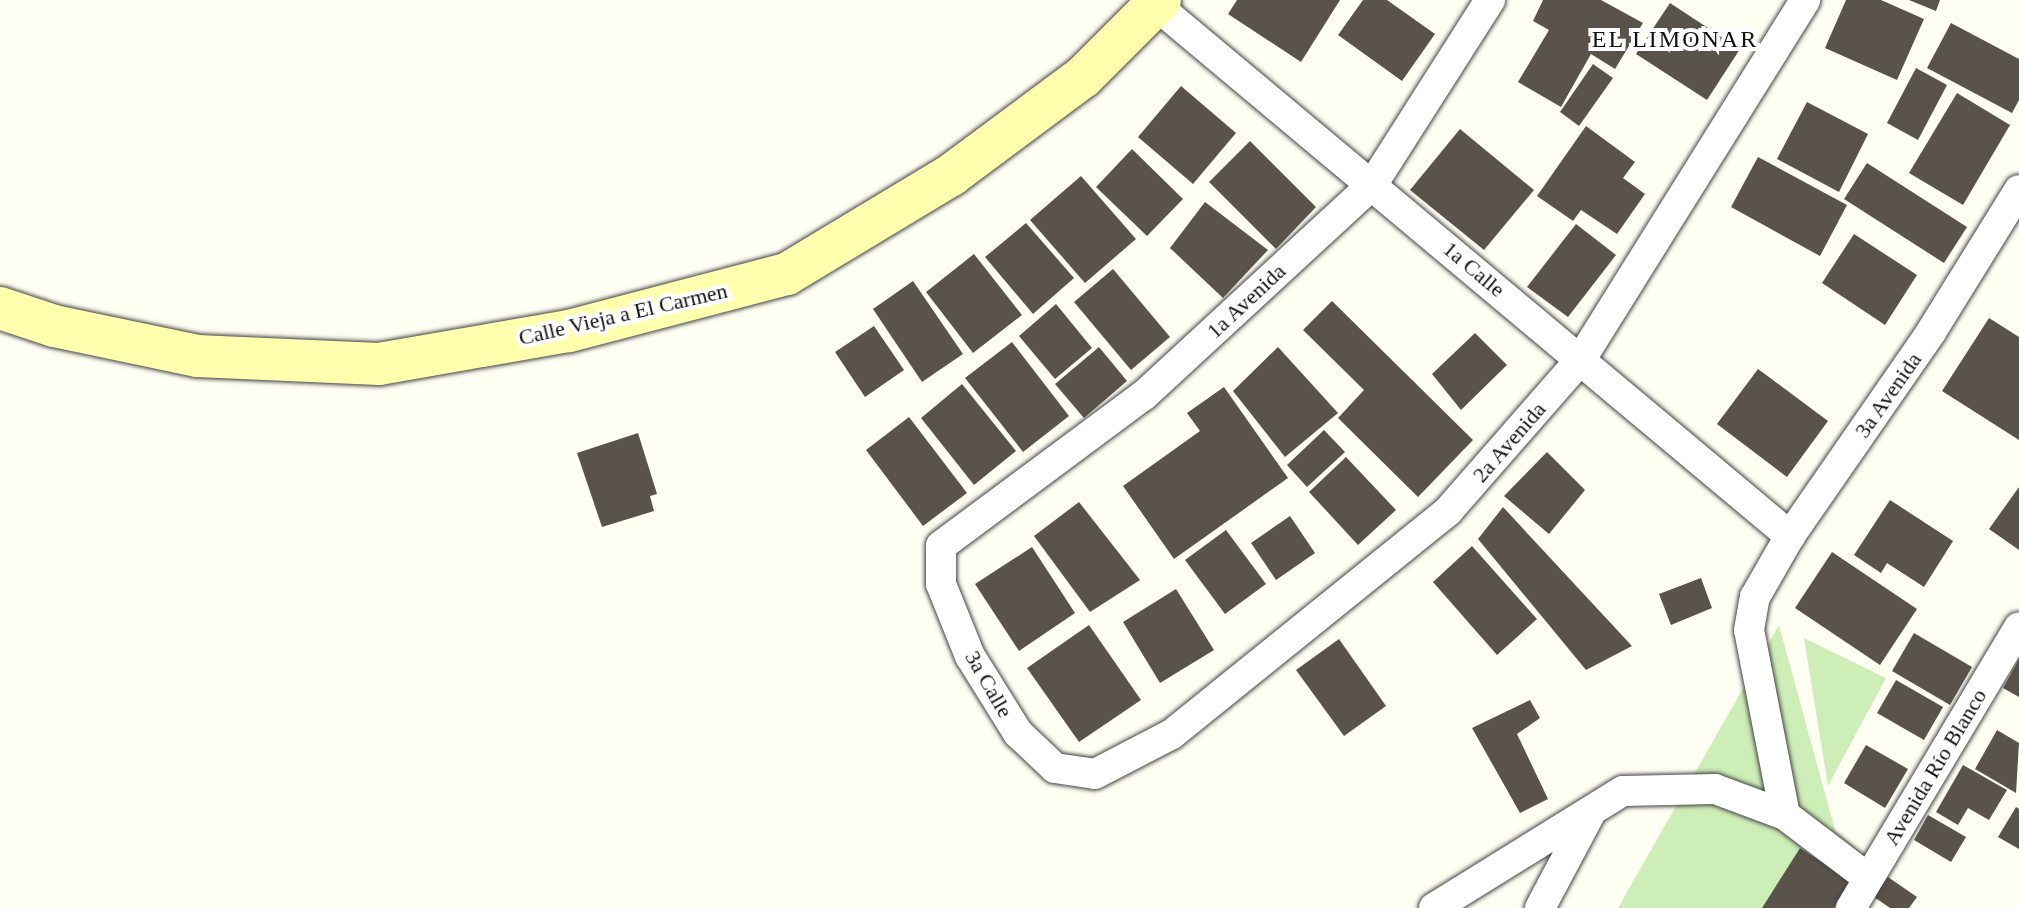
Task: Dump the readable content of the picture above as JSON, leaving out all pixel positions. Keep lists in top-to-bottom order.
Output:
{
  "streets": {
    "street": [
      "1a Calle",
      "1a Avenida",
      "Calle Vieja a El Carmen",
      "3a Avenida",
      "2a Avenida",
      "3a Calle",
      "Avenida Río Blanco"
    ]
  },
  "crossings": [
    ["1a Calle", "1a Avenida"],
    ["1a Calle", "Calle Vieja a El Carmen"],
    ["1a Calle", "3a Avenida"],
    ["1a Calle", "2a Avenida"],
    ["1a Avenida", "3a Calle"],
    ["2a Avenida", "3a Calle"]
  ],
  "districts": ["EL LIMONAR"]
}
